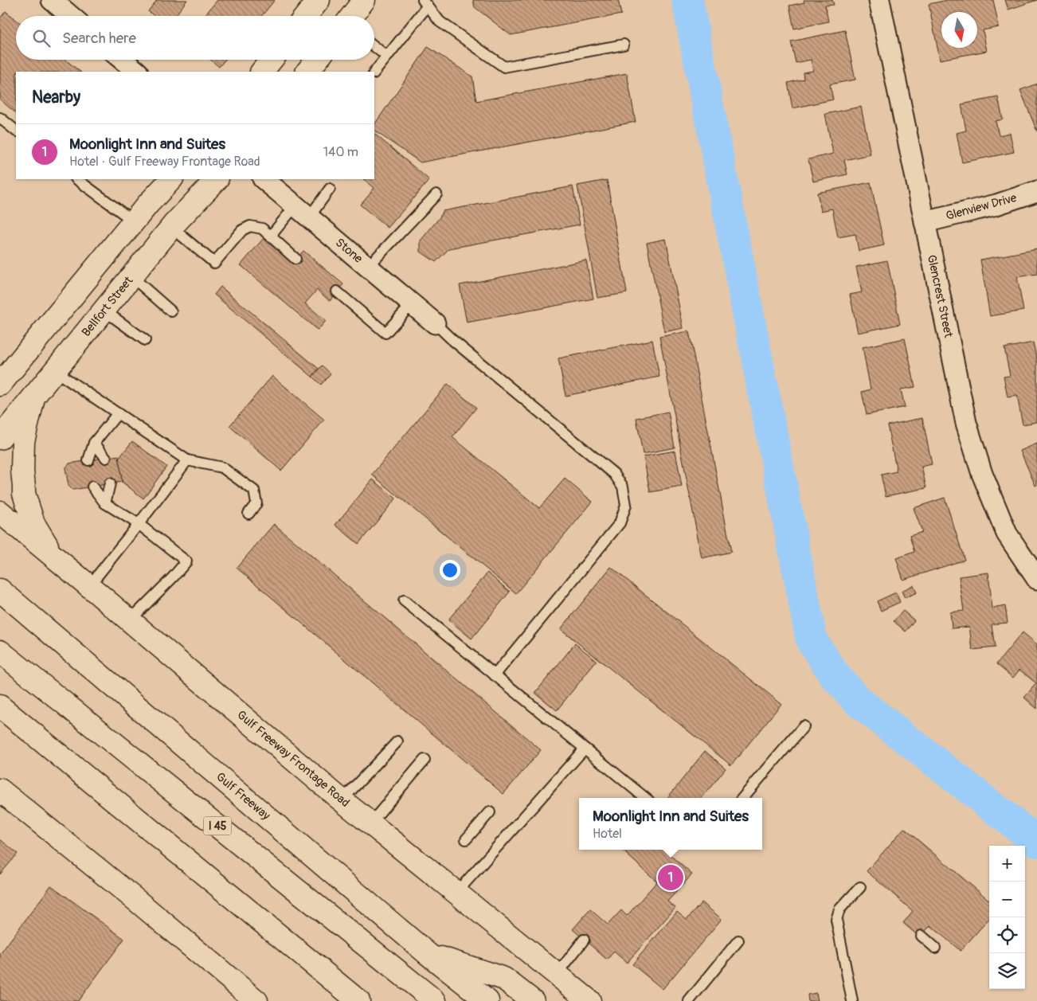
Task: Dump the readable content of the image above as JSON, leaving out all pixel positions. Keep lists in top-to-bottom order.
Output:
{
  "streets": {
    "main road": [
      "Bellfort Street",
      "Gulf Freeway Frontage Road",
      "Gulf Freeway",
      "I 45"
    ],
    "street": ["Glenview Drive", "Stone", "Glencrest Street"]
  },
  "crossings": [
    ["Glenview Drive", "Glencrest Street"]
  ],
  "north": "bottom",
  "page": {
    "search": "Search here",
    "heading": "Nearby",
    "list": [
      {
        "mark": "1",
        "name": "Moonlight Inn and Suites",
        "note": "Hotel · Gulf Freeway Frontage Road",
        "value": "140 m"
      }
    ],
    "popup": ["Moonlight Inn and Suites", "Hotel"],
    "map_buttons": ["+", "−"],
    "pins": "1"
  }
}
